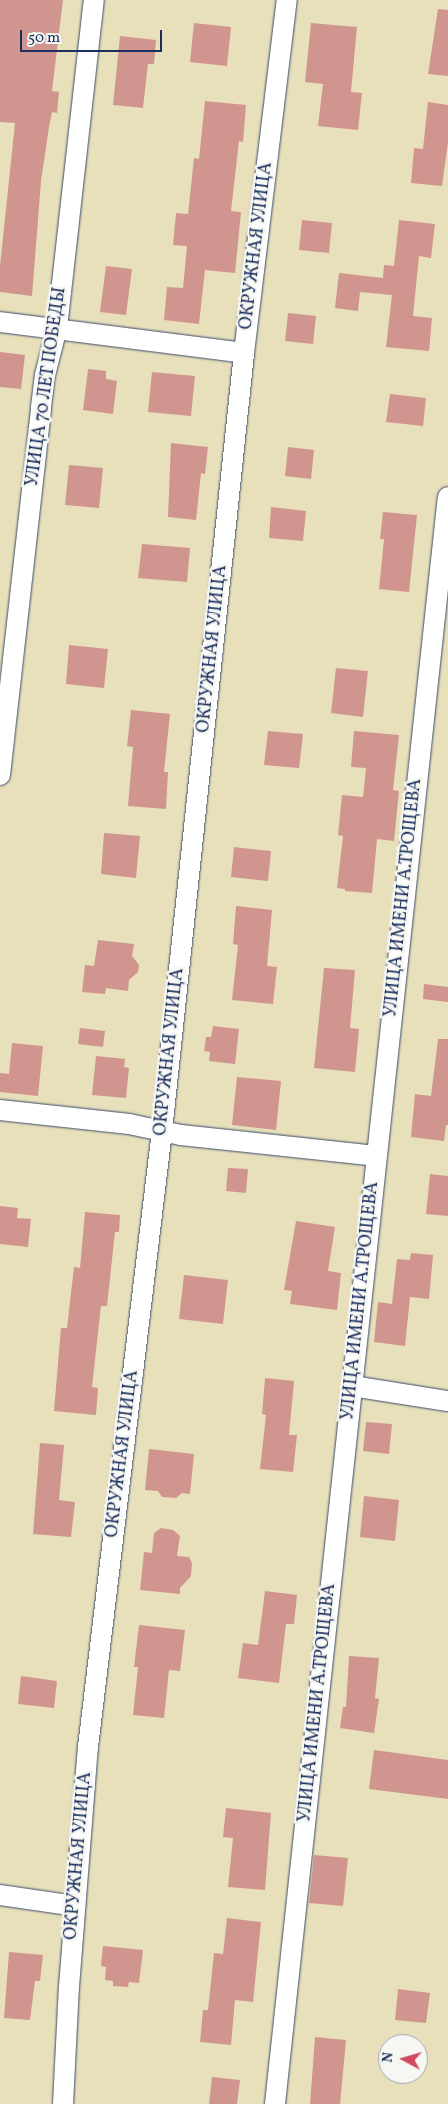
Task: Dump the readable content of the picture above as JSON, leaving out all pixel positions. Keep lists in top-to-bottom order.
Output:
{
  "streets": {
    "street": ["ОКРУЖНАЯ УЛИЦА", "УЛИЦА 70 ЛЕТ ПОБЕДЫ", "УЛИЦА ИМЕНИ А.ТРОЩЕВА"]
  },
  "scale_bar": "50 m",
  "north": "left"
}
